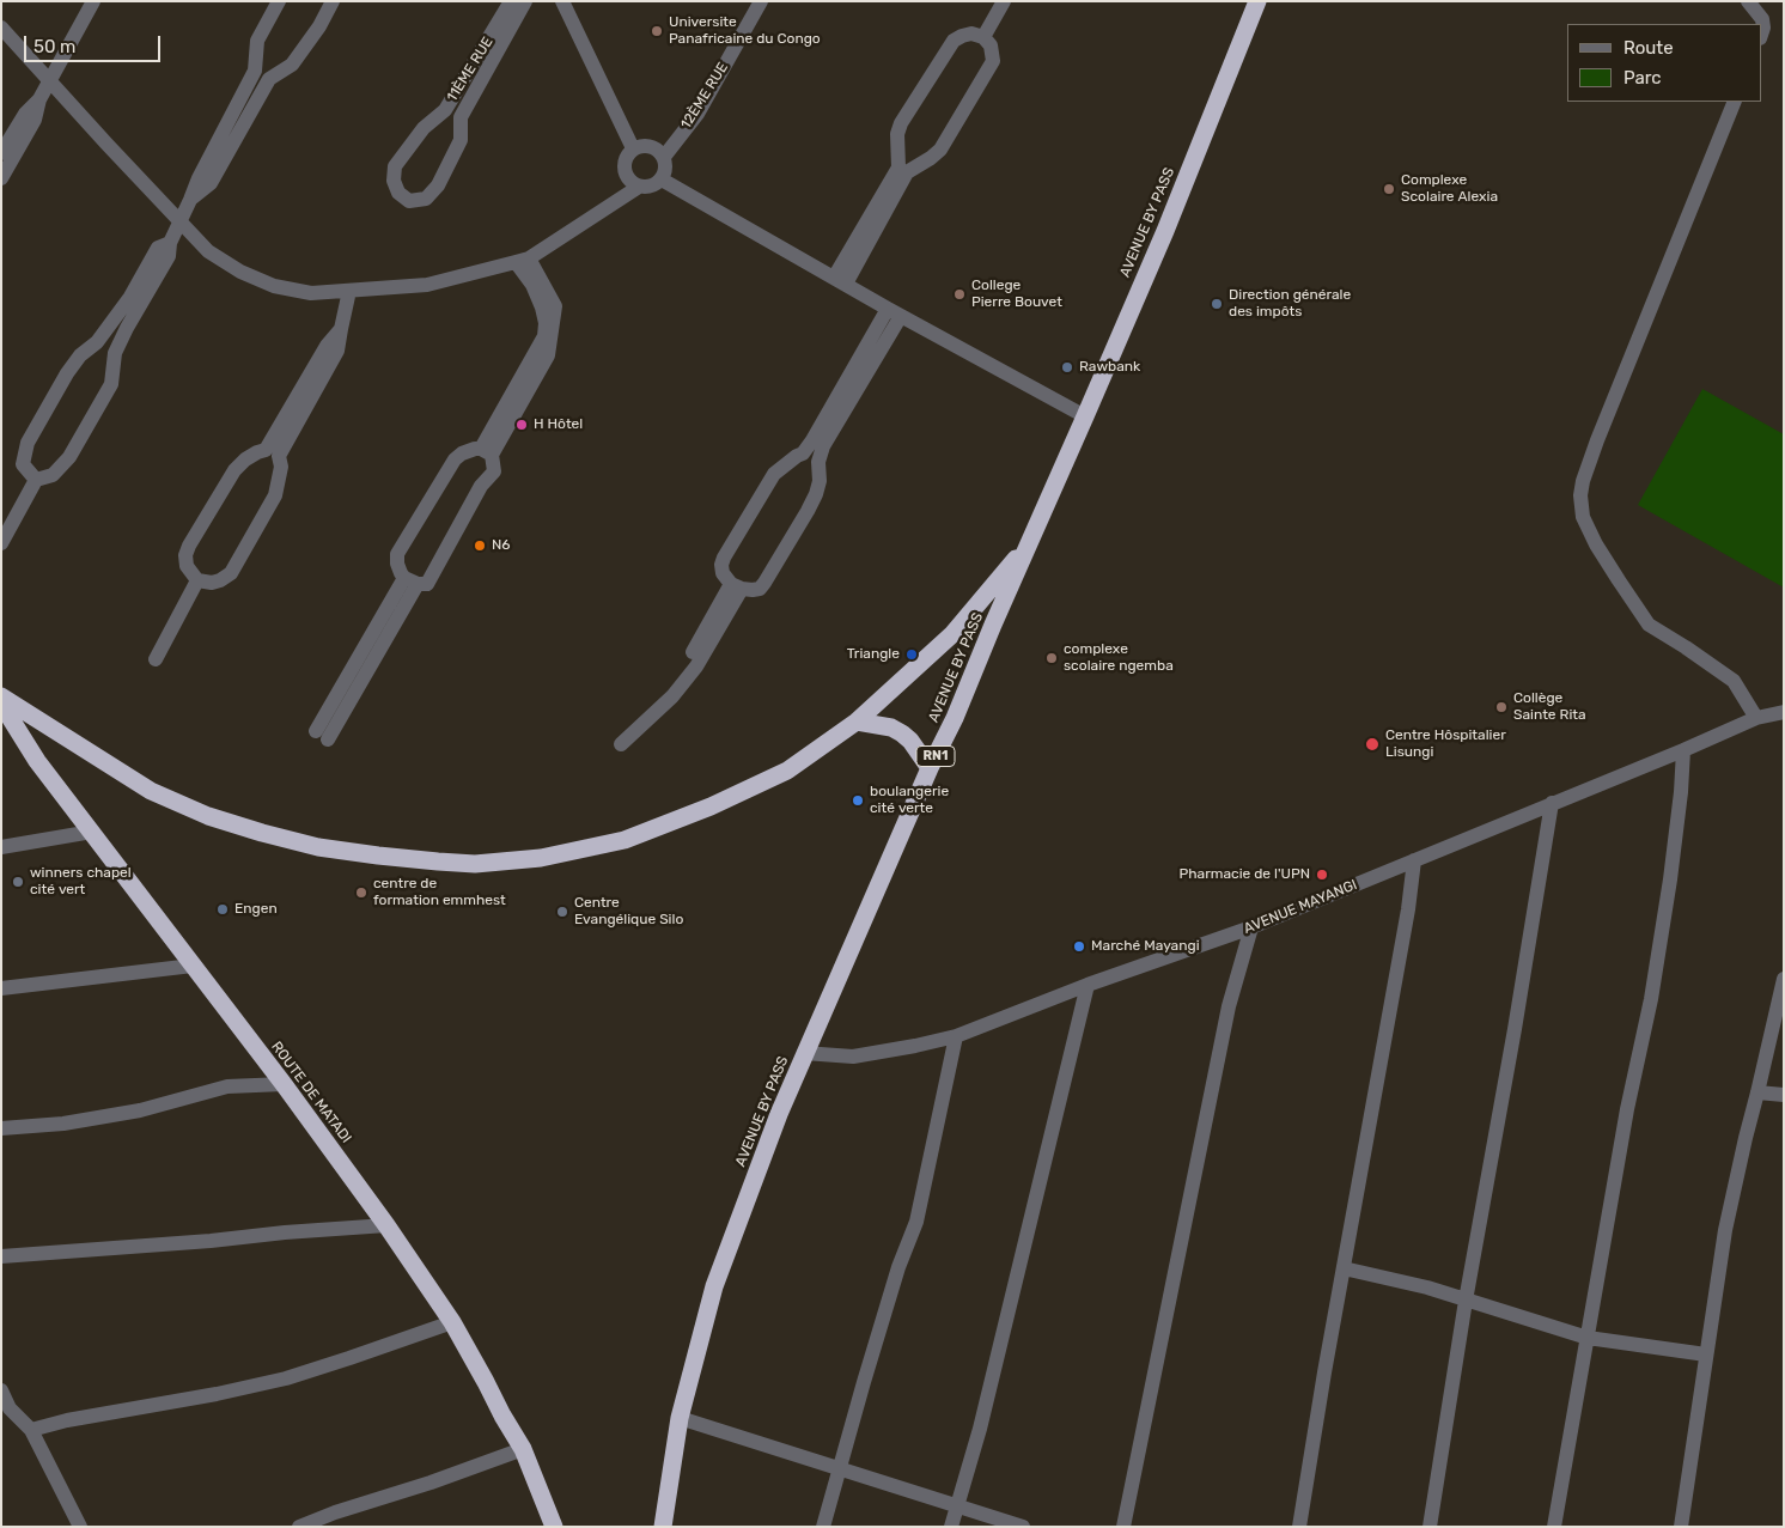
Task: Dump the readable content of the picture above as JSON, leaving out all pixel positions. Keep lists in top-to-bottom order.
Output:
{
  "streets": {
    "highway": ["AVENUE BY PASS", "RN1", "ROUTE DE MATADI"],
    "street": ["11ÈME RUE", "12ÈME RUE", "AVENUE MAYANGI"]
  },
  "crossings": [
    ["AVENUE BY PASS", "AVENUE MAYANGI"]
  ],
  "places": [
    "Universite Panafricaine du Congo",
    "Complexe Scolaire Alexia",
    "College Pierre Bouvet",
    "Direction générale des impôts",
    "Rawbank",
    "H Hôtel",
    "N6",
    "Triangle",
    "complexe scolaire ngemba",
    "Collège Sainte Rita",
    "Centre Hôspitalier Lisungi",
    "boulangerie cité verte",
    "Pharmacie de l'UPN",
    "winners chapel cité vert",
    "centre de formation emmhest",
    "Engen",
    "Centre Evangélique Silo",
    "Marché Mayangi"
  ],
  "legend": ["Route", "Parc"],
  "scale_bar": "50 m"
}
